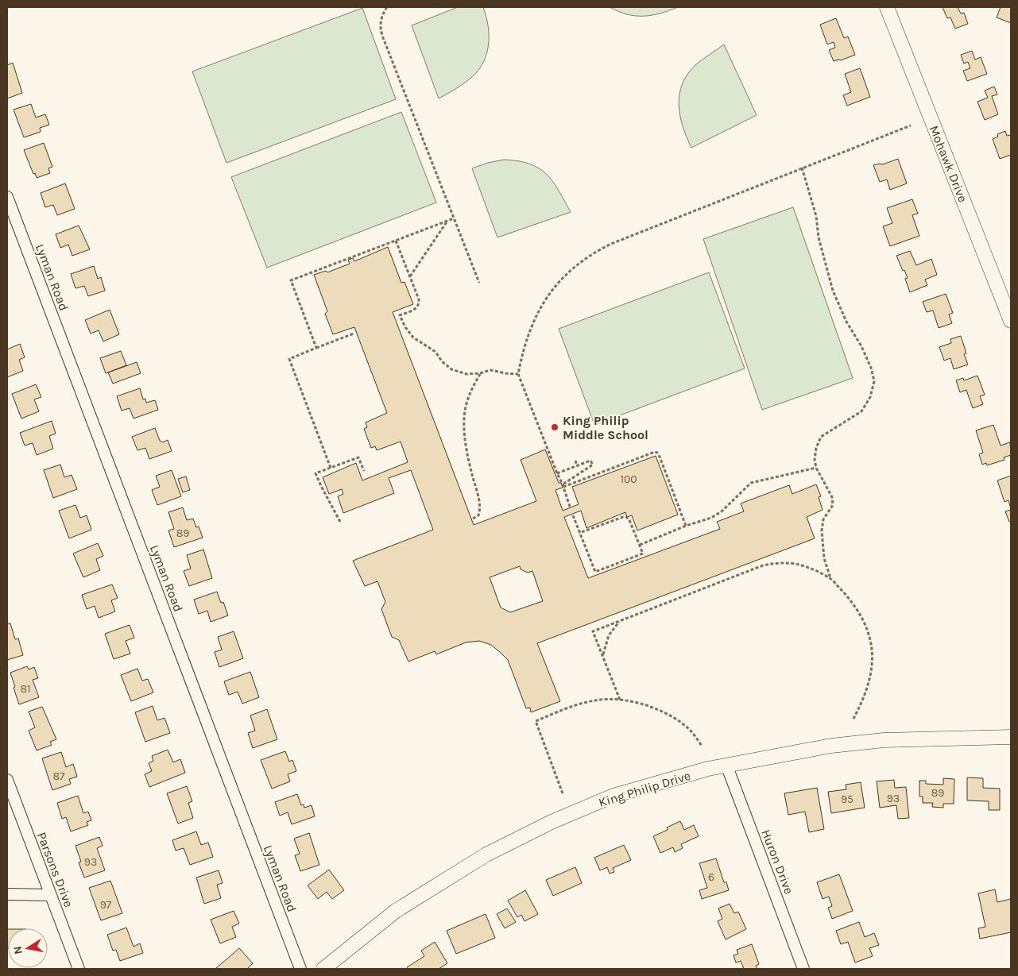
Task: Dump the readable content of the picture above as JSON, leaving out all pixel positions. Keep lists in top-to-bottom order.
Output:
{
  "streets": {
    "street": [
      "Mohawk Drive",
      "Lyman Road",
      "King Philip Drive",
      "Huron Drive",
      "Parsons Drive"
    ]
  },
  "crossings": [
    ["King Philip Drive", "Huron Drive"]
  ],
  "places": ["King Philip Middle School"],
  "house_numbers": [
    "100",
    "89",
    "81",
    "87",
    "89",
    "93",
    "95",
    "93",
    "6",
    "97"
  ],
  "north": "left"
}
